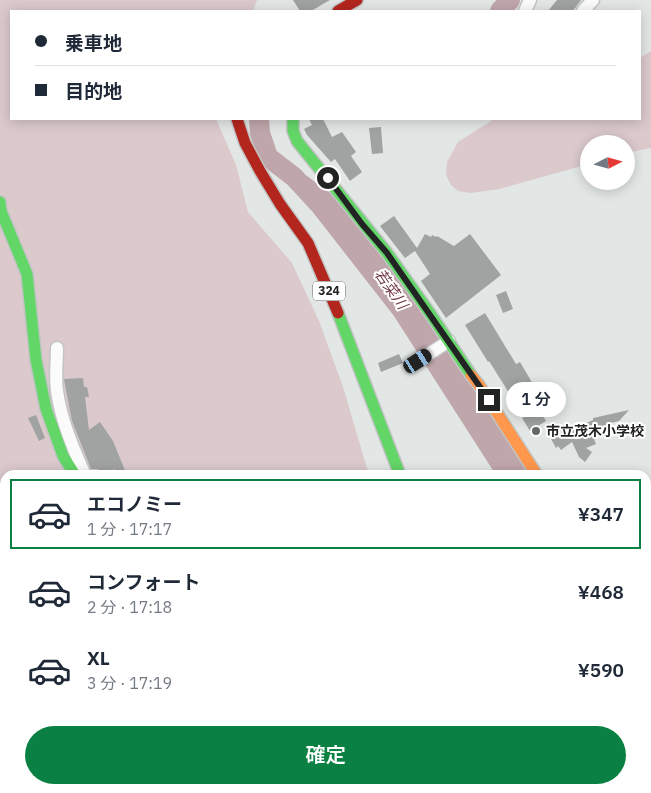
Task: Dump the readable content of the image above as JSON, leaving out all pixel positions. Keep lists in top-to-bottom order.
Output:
{
  "streets": {
    "main road": ["324"]
  },
  "water": ["若菜川"],
  "places": ["市立茂木小学校"],
  "north": "right",
  "page": {
    "banner": ["乗車地", "目的地"],
    "bubble": "1 分",
    "list": [
      {
        "name": "エコノミー",
        "note": "1 分 · 17:17",
        "value": "¥347"
      },
      {
        "name": "コンフォート",
        "note": "2 分 · 17:18",
        "value": "¥468"
      },
      {
        "name": "XL",
        "note": "3 分 · 17:19",
        "value": "¥590"
      }
    ],
    "buttons": "確定"
  }
}
